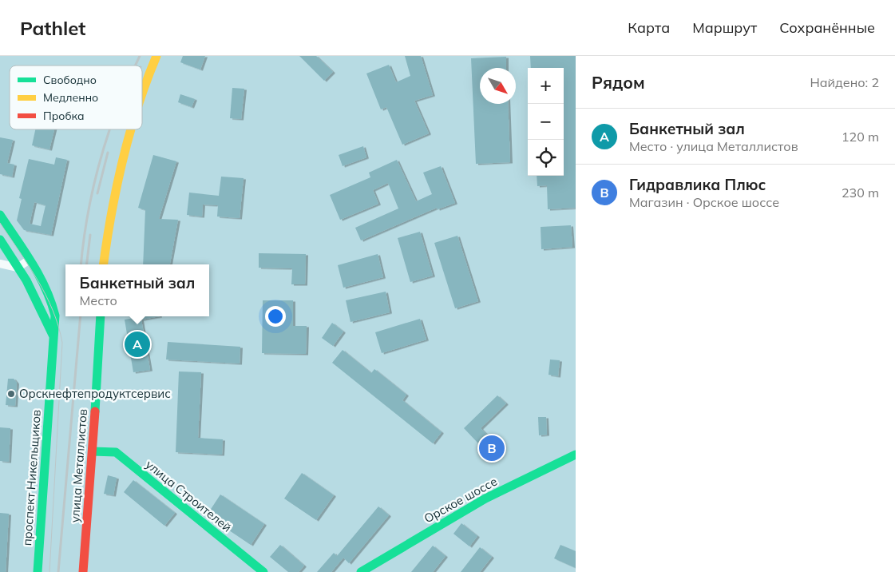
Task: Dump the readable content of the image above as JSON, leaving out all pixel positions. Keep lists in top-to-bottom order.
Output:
{
  "streets": {
    "main road": [
      "улица Металлистов",
      "проспект Никельщиков",
      "улица Строителей",
      "Орское шоссе"
    ]
  },
  "crossings": [
    ["улица Металлистов", "улица Строителей"]
  ],
  "places": ["Орскнефтепродуктсервис"],
  "legend": ["Свободно", "Медленно", "Пробка"],
  "north": "bottom right",
  "page": {
    "header": "Pathlet",
    "nav": ["Карта", "Маршрут", "Сохранённые"],
    "heading": ["Рядом", "Найдено: 2"],
    "map_buttons": ["+", "−"],
    "list": [
      {
        "mark": "A",
        "name": "Банкетный зал",
        "note": "Место · улица Металлистов",
        "value": "120 m"
      },
      {
        "mark": "B",
        "name": "Гидравлика Плюс",
        "note": "Магазин · Орское шоссе",
        "value": "230 m"
      }
    ],
    "popup": ["Банкетный зал", "Место"],
    "pins": ["A", "B"]
  }
}
